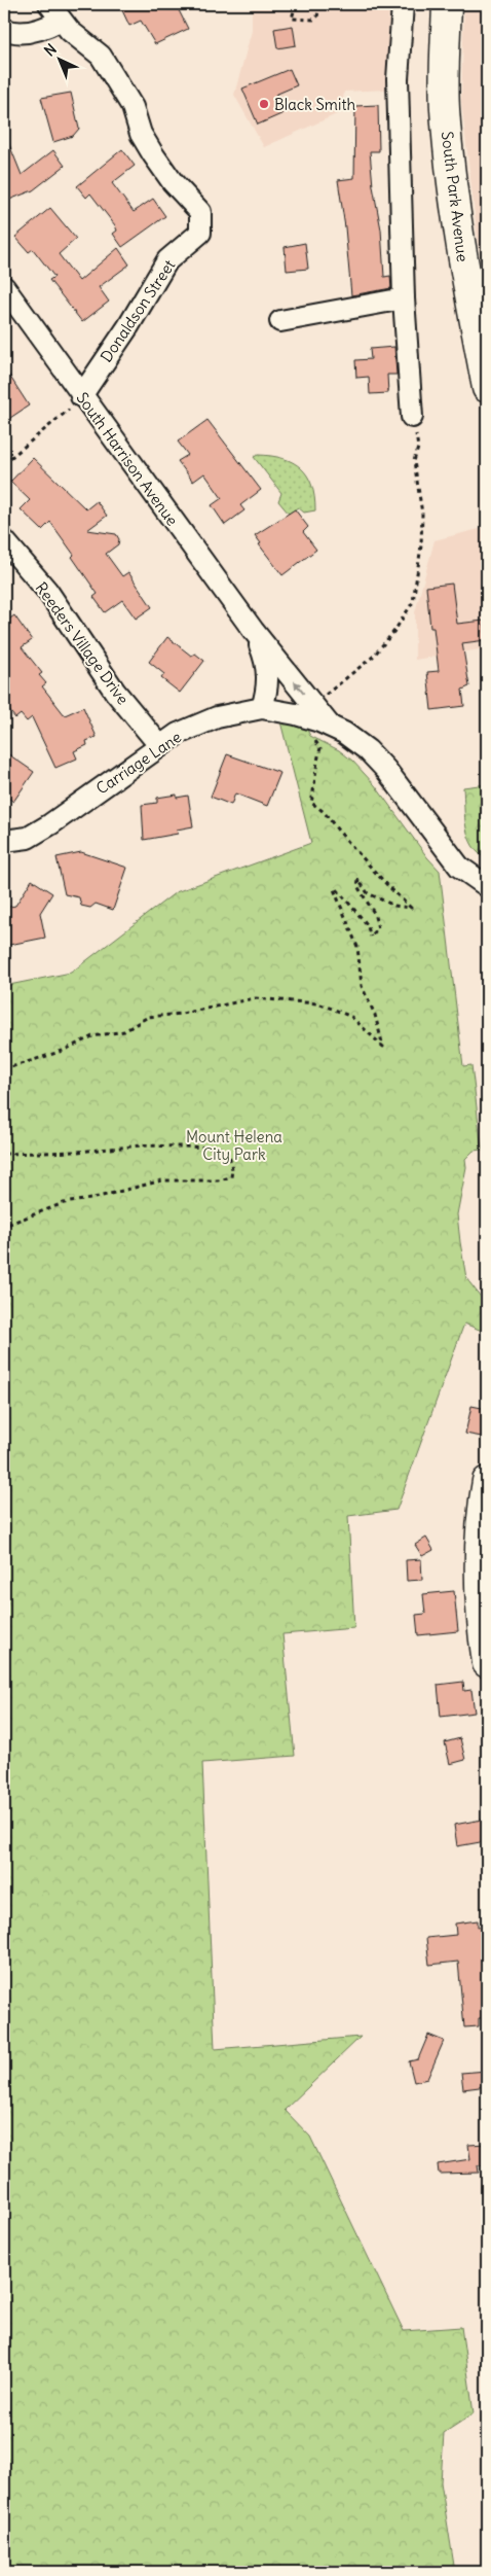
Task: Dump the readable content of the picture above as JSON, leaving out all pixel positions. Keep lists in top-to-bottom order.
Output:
{
  "streets": {
    "street": [
      "South Park Avenue",
      "Donaldson Street",
      "South Harrison Avenue",
      "Reeders Village Drive",
      "Carriage Lane"
    ]
  },
  "crossings": [
    ["Donaldson Street", "South Harrison Avenue"],
    ["South Harrison Avenue", "Carriage Lane"],
    ["Reeders Village Drive", "Carriage Lane"]
  ],
  "parks": ["Mount Helena City Park"],
  "places": ["Black Smith"],
  "north": "top left"
}
